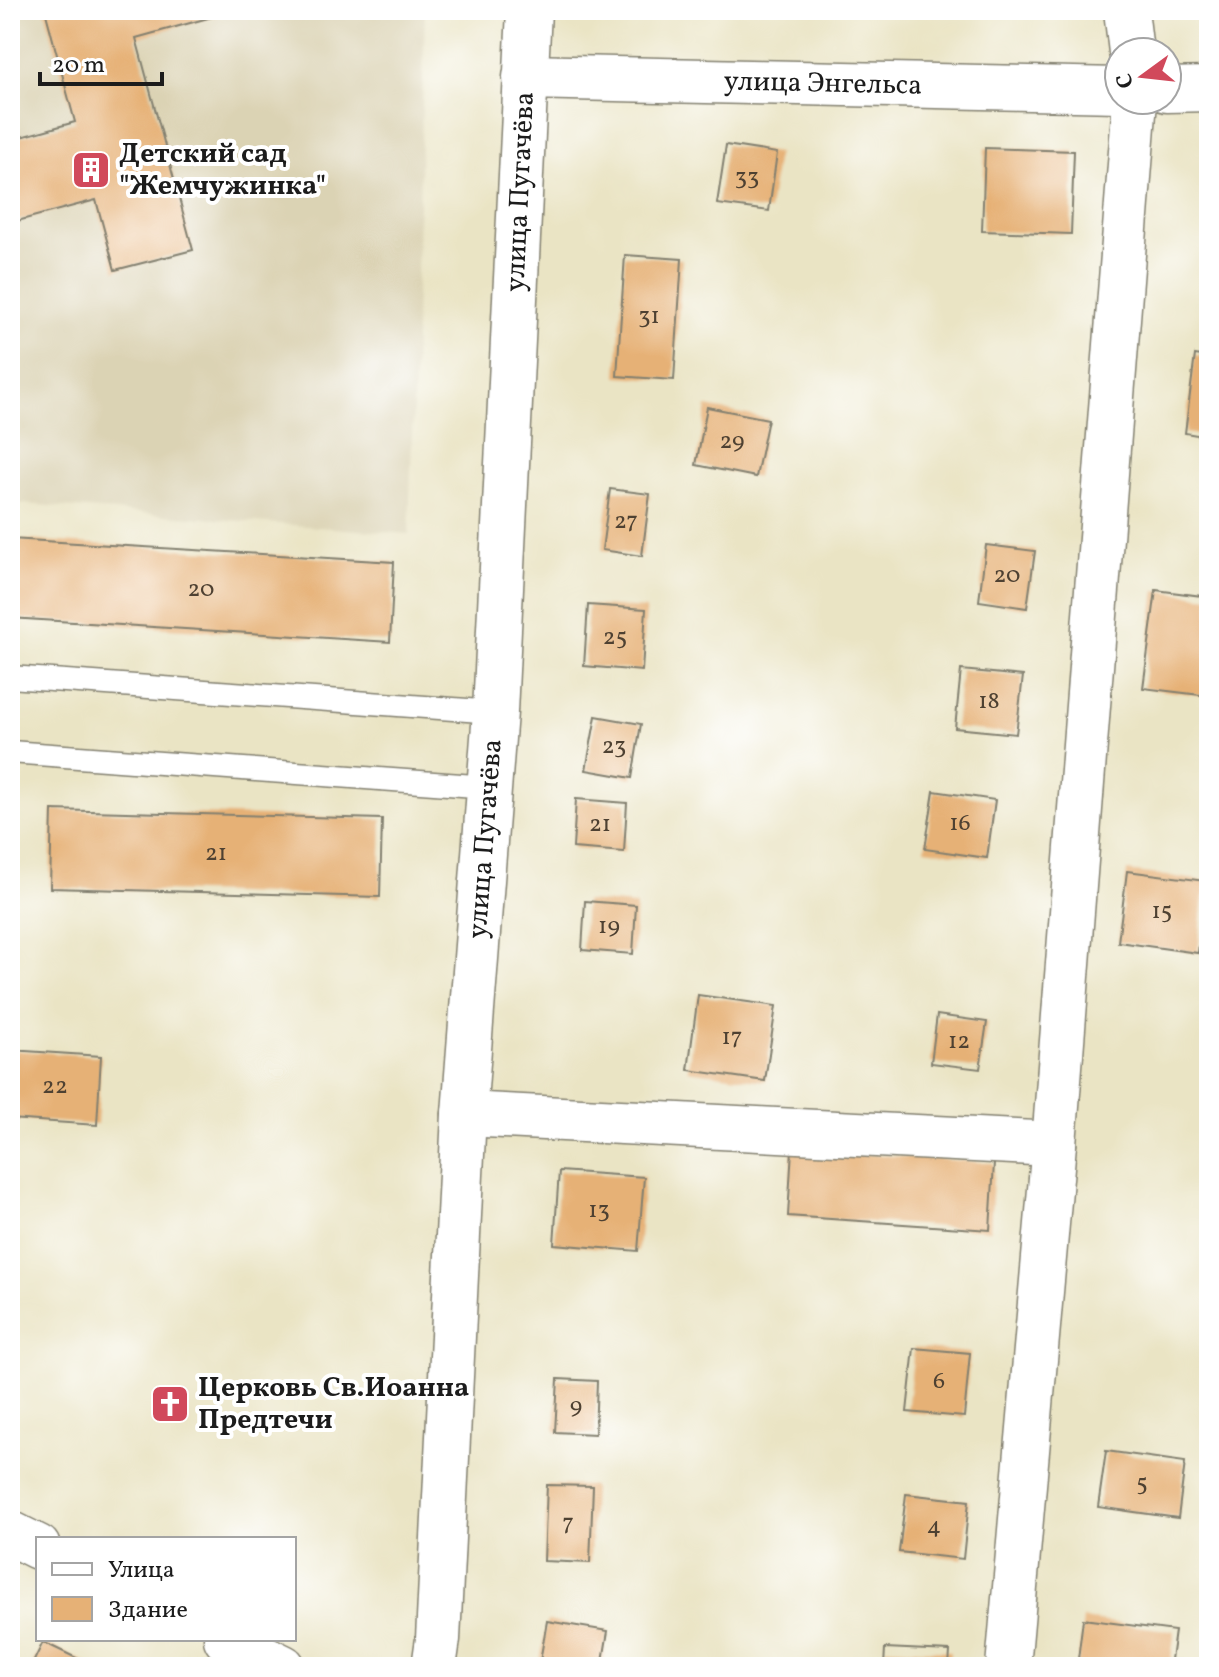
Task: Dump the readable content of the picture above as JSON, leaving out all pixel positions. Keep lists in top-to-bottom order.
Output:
{
  "streets": {
    "street": ["улица Энгельса", "улица Пугачёва"]
  },
  "crossings": [
    ["улица Энгельса", "улица Пугачёва"]
  ],
  "places": {
    "building": ["Детский сад \"Жемчужинка\""],
    "church": ["Церковь Св.Иоанна Предтечи"]
  },
  "house_numbers": [
    "33",
    "31",
    "29",
    "27",
    "20",
    "20",
    "25",
    "18",
    "23",
    "16",
    "21",
    "21",
    "15",
    "19",
    "17",
    "12",
    "22",
    "13",
    "6",
    "9",
    "5",
    "7",
    "4"
  ],
  "legend": ["Улица", "Здание"],
  "scale_bar": "20 m",
  "north": "left"
}
